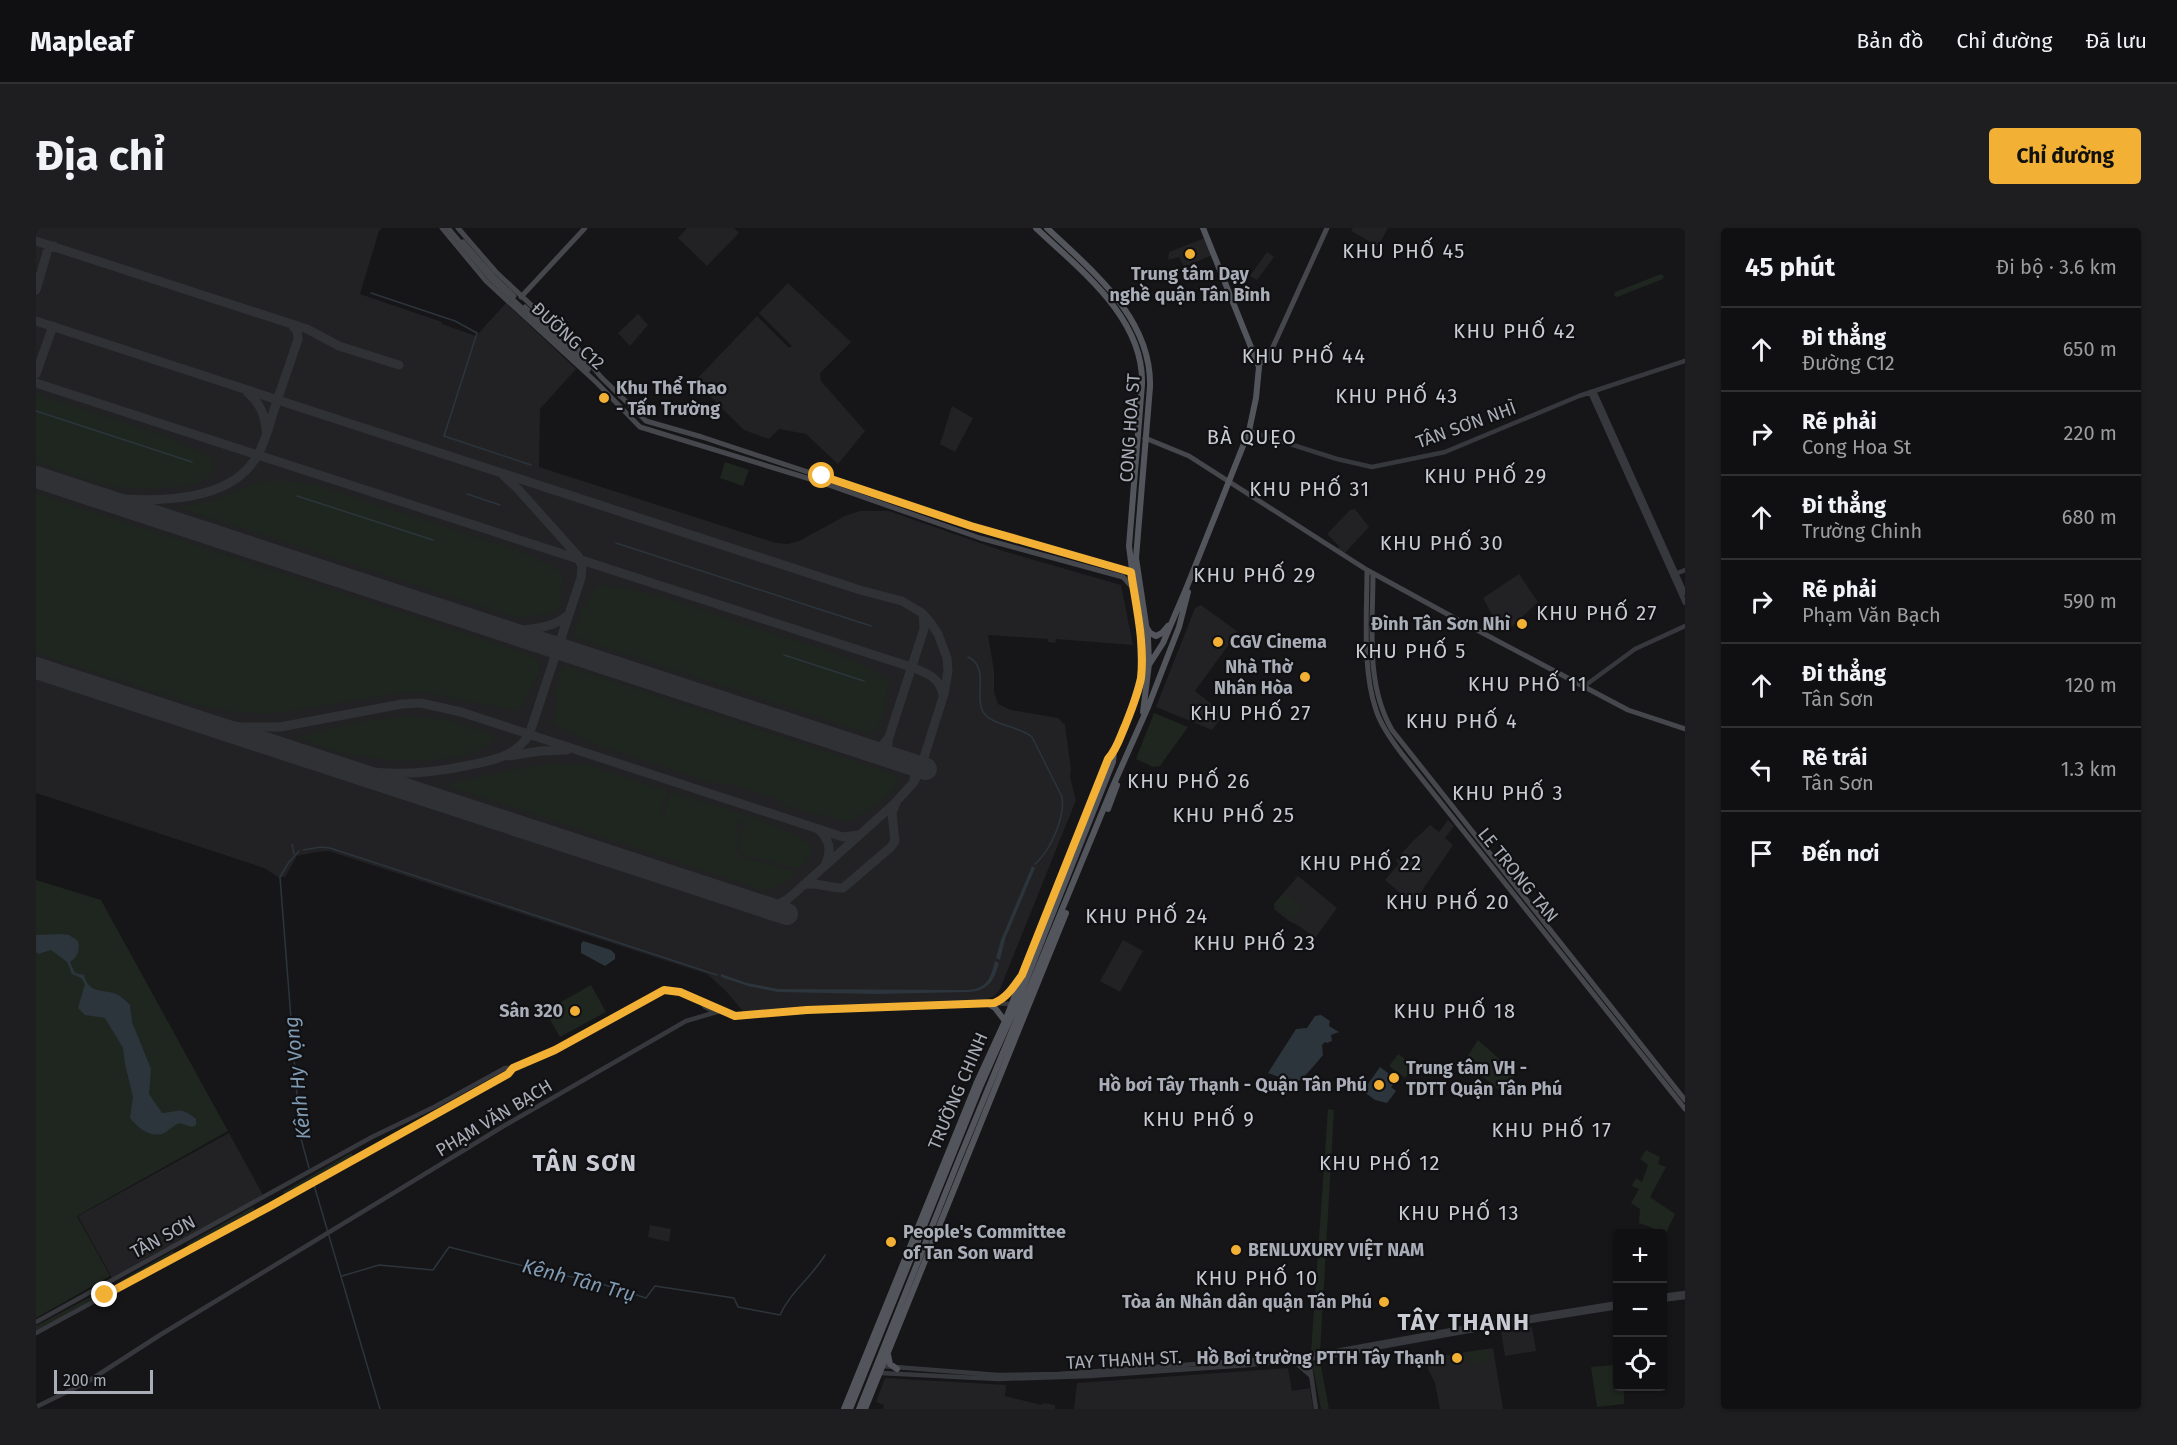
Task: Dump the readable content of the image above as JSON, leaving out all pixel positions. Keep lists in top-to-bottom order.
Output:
{
  "streets": {
    "main road": [
      "ĐƯỜNG C12",
      "CONG HOA ST",
      "LE TRONG TAN",
      "TRƯỜNG CHINH"
    ],
    "street": [
      "TÂN SƠN NHÌ",
      "PHẠM VĂN BẠCH",
      "TÂN SƠN",
      "TAY THANH ST."
    ]
  },
  "crossings": [
    ["ĐƯỜNG C12", "CONG HOA ST"],
    ["TÂN SƠN NHÌ", "TRƯỜNG CHINH"],
    ["CONG HOA ST", "TRƯỜNG CHINH"],
    ["TRƯỜNG CHINH", "PHẠM VĂN BẠCH"],
    ["TRƯỜNG CHINH", "TAY THANH ST."],
    ["PHẠM VĂN BẠCH", "TÂN SƠN"]
  ],
  "districts": [
    "KHU PHỐ 45",
    "KHU PHỐ 42",
    "KHU PHỐ 44",
    "KHU PHỐ 43",
    "BÀ QUẸO",
    "KHU PHỐ 29",
    "KHU PHỐ 31",
    "KHU PHỐ 30",
    "KHU PHỐ 29",
    "KHU PHỐ 27",
    "KHU PHỐ 5",
    "KHU PHỐ 11",
    "KHU PHỐ 27",
    "KHU PHỐ 4",
    "KHU PHỐ 26",
    "KHU PHỐ 3",
    "KHU PHỐ 25",
    "KHU PHỐ 22",
    "KHU PHỐ 20",
    "KHU PHỐ 24",
    "KHU PHỐ 23",
    "KHU PHỐ 18",
    "KHU PHỐ 9",
    "KHU PHỐ 17",
    "TÂN SƠN",
    "KHU PHỐ 12",
    "KHU PHỐ 13",
    "KHU PHỐ 10",
    "TÂY THẠNH"
  ],
  "water": ["Kênh Hy Vọng", "Kênh Tân Trụ"],
  "places": [
    "Trung tâm Dạy nghề quận Tân Bình",
    "Khu Thể Thao - Tấn Trường",
    "Đình Tân Sơn Nhì",
    "CGV Cinema",
    "Nhà Thờ Nhân Hòa",
    "Sân 320",
    "Trung tâm VH - TDTT Quận Tân Phú",
    "Hồ bơi Tây Thạnh - Quận Tân Phú",
    "People's Committee of Tan Son ward",
    "BENLUXURY VIỆT NAM",
    "Tòa án Nhân dân quận Tân Phú",
    "Hồ Bơi trường PTTH Tây Thạnh"
  ],
  "scale_bar": "200 m",
  "page": {
    "header": "Mapleaf",
    "nav": ["Bản đồ", "Chỉ đường", "Đã lưu"],
    "buttons": "Chỉ đường",
    "title": "Địa chỉ",
    "heading": ["45 phút", "Đi bộ · 3.6 km"],
    "list": [
      ["Đi thẳng", "Đường C12", "650 m"],
      ["Rẽ phải", "Cong Hoa St", "220 m"],
      ["Đi thẳng", "Trường Chinh", "680 m"],
      ["Rẽ phải", "Phạm Văn Bạch", "590 m"],
      ["Đi thẳng", "Tân Sơn", "120 m"],
      ["Rẽ trái", "Tân Sơn", "1.3 km"],
      "Đến nơi"
    ],
    "map_buttons": ["+", "−"],
    "scale": "200 m"
  }
}
